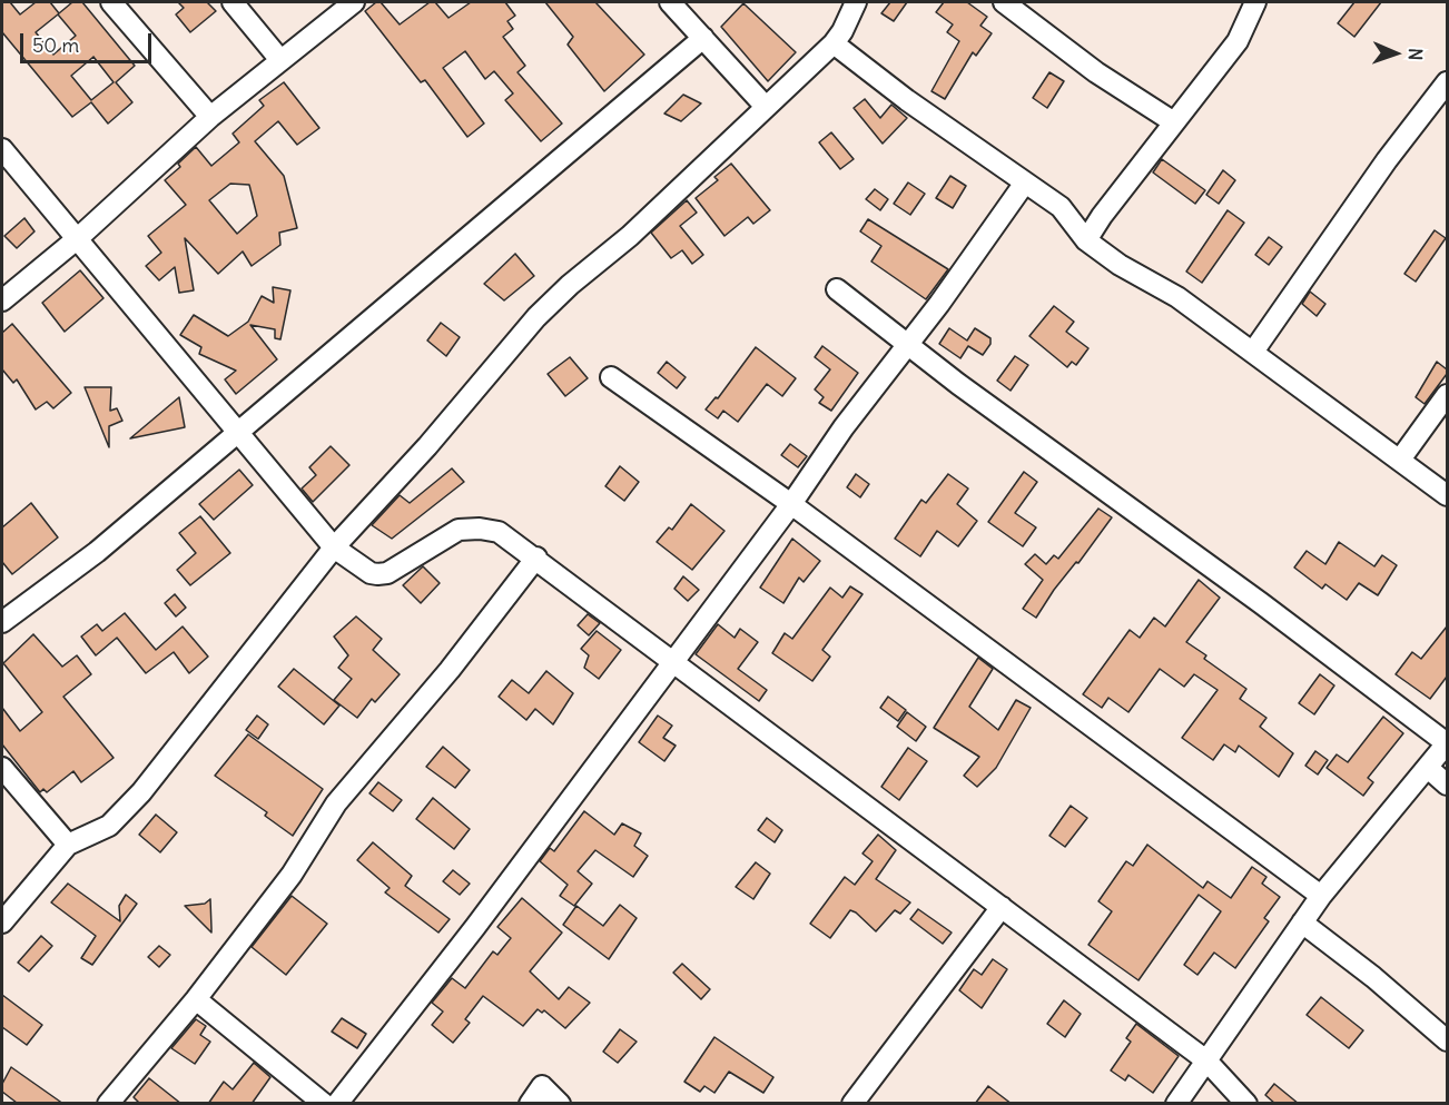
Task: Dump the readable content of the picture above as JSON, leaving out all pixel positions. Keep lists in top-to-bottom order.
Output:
{
  "scale_bar": "50 m",
  "north": "right"
}
